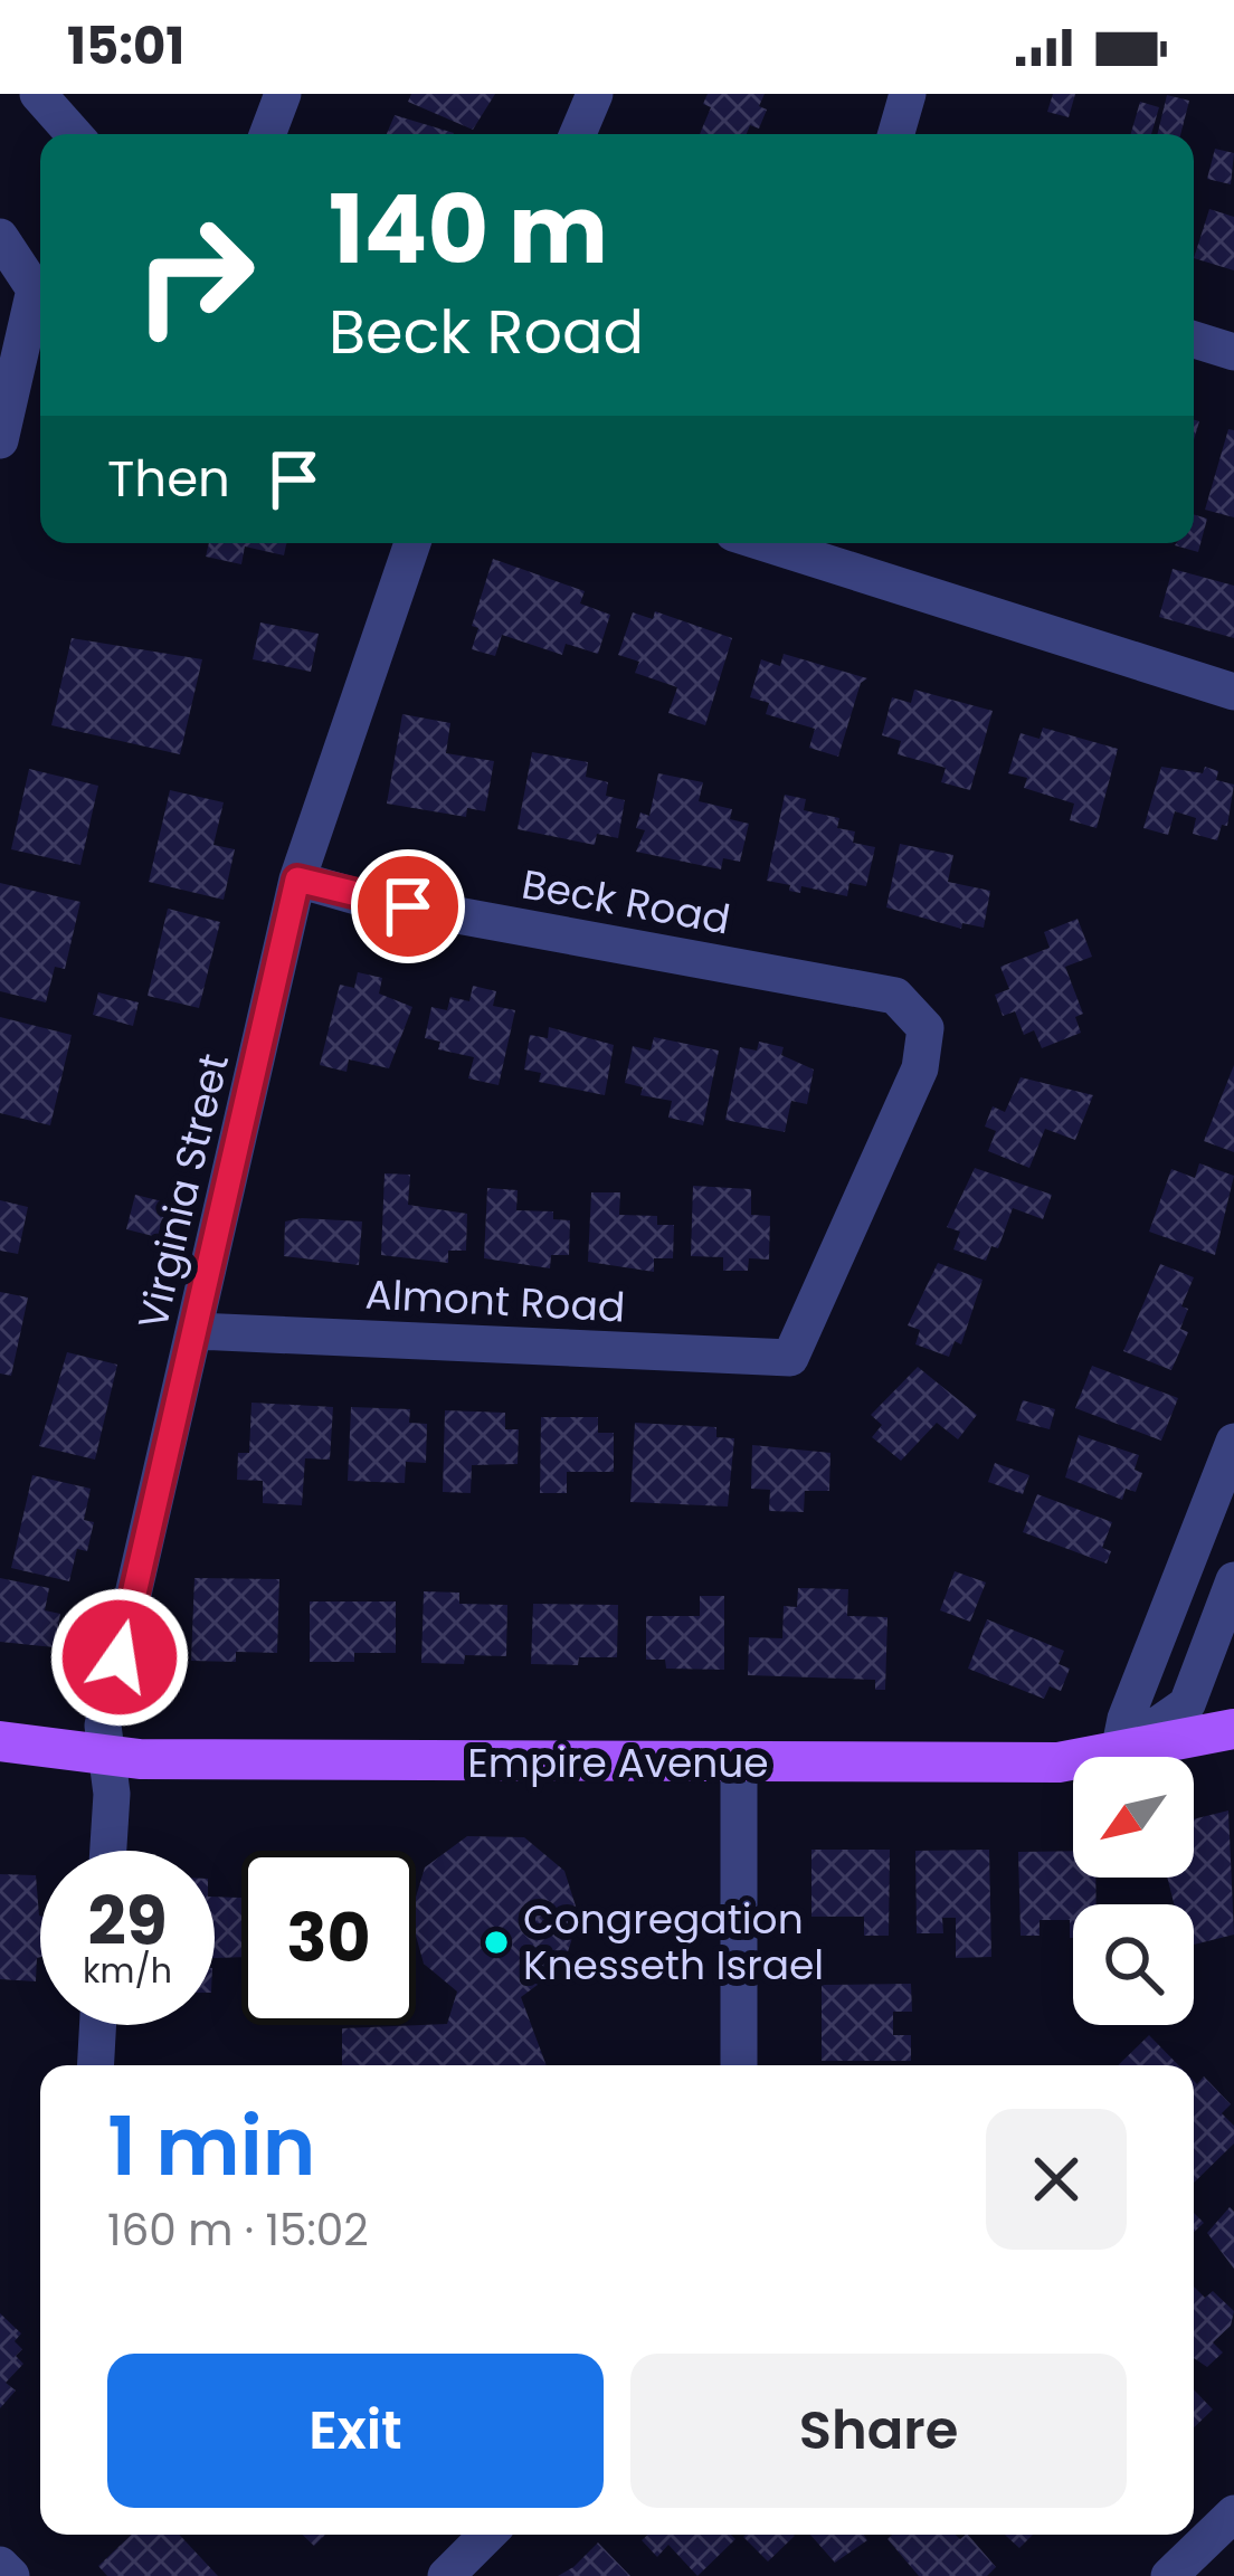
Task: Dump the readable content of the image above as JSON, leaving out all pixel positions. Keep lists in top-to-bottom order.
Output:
{
  "streets": {
    "main road": ["Empire Avenue"],
    "street": ["Beck Road", "Virginia Street", "Almont Road"]
  },
  "crossings": [
    ["Beck Road", "Virginia Street"],
    ["Beck Road", "Almont Road"],
    ["Virginia Street", "Almont Road"],
    ["Virginia Street", "Empire Avenue"]
  ],
  "places": ["Congregation Knesseth Israel"],
  "north": "bottom left",
  "page": {
    "status": "15:01",
    "turn": ["140 m", "Beck Road"],
    "then": "Then",
    "speed": "29 km/h",
    "limit": "30",
    "heading": ["1 min", "160 m · 15:02"],
    "buttons": ["Exit", "Share"]
  }
}
